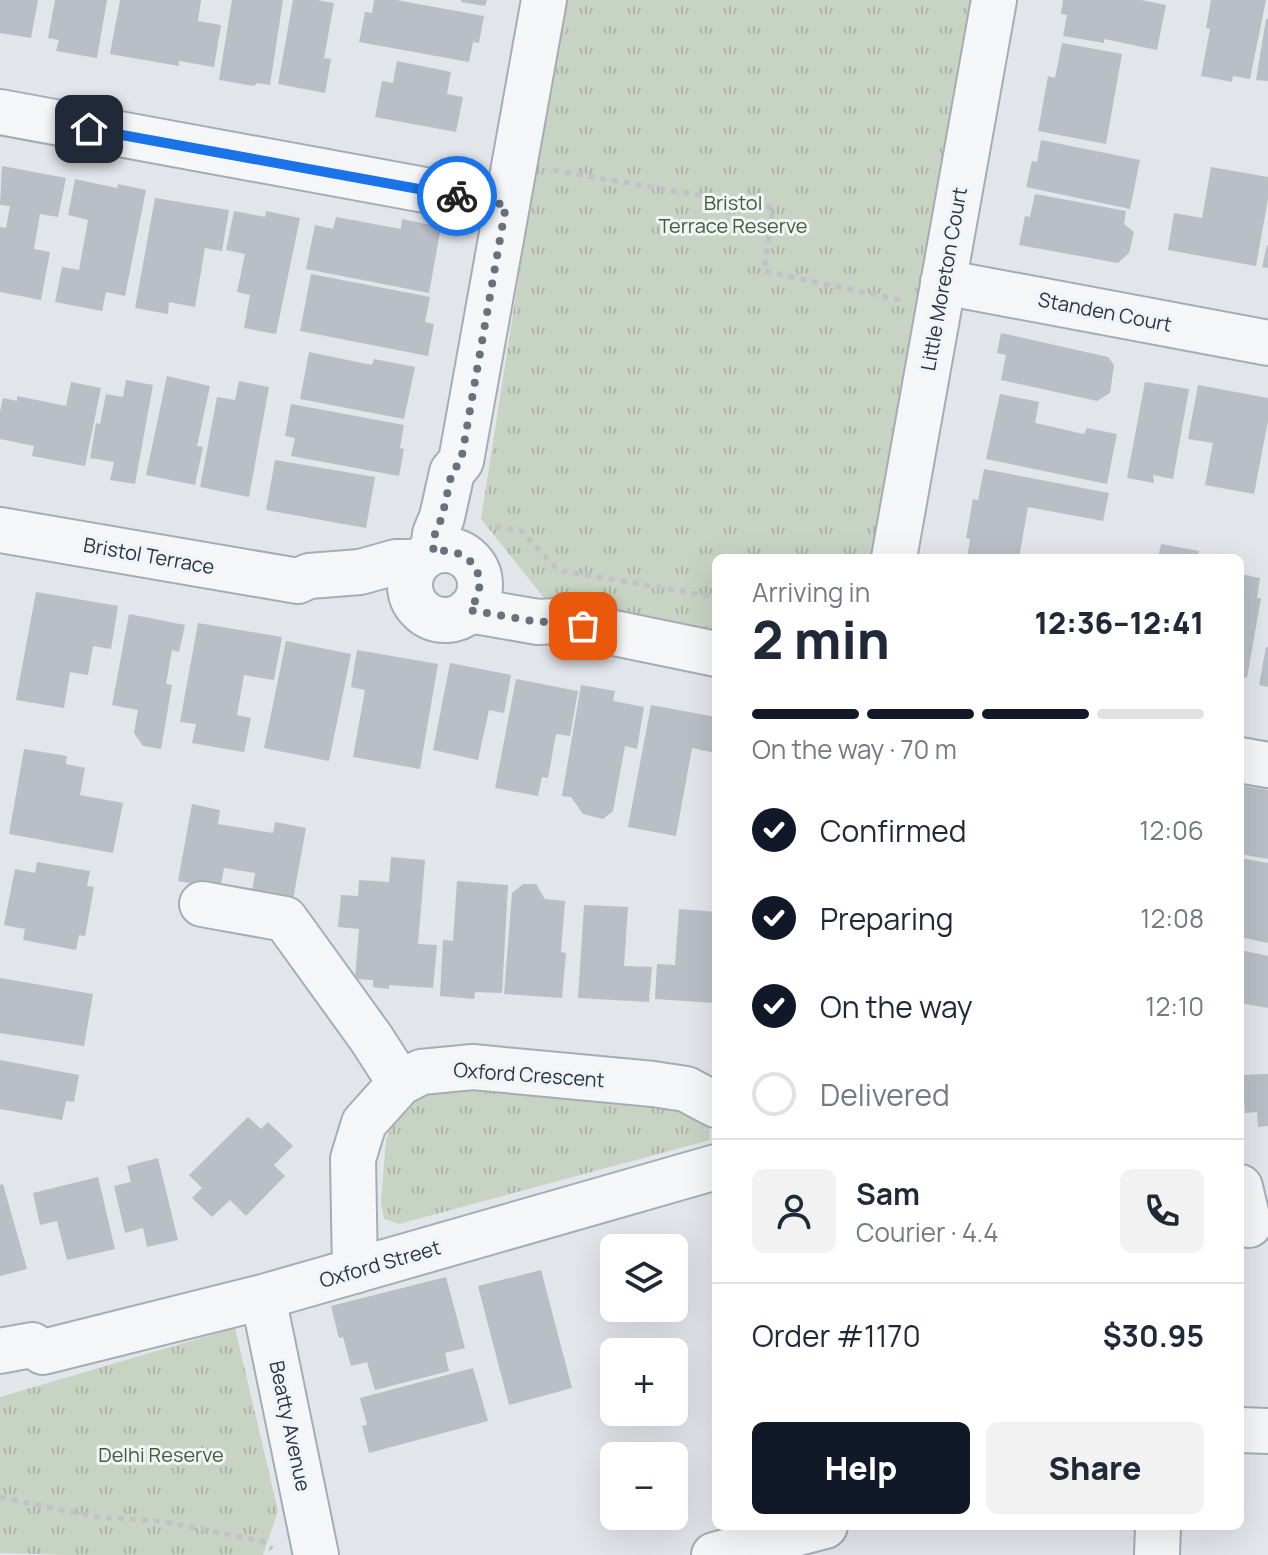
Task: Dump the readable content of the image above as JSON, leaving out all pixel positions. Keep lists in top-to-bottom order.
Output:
{
  "streets": {
    "street": [
      "Little Moreton Court",
      "Standen Court",
      "Bristol Terrace",
      "Oxford Crescent",
      "Oxford Street",
      "Beatty Avenue"
    ]
  },
  "crossings": [
    ["Little Moreton Court", "Standen Court"],
    ["Oxford Crescent", "Oxford Street"],
    ["Oxford Street", "Beatty Avenue"]
  ],
  "parks": ["Bristol Terrace Reserve", "Delhi Reserve"],
  "page": {
    "heading": ["2 min", "Arriving in", "12:36–12:41"],
    "panel": [
      "Sam",
      "Courier · 4.4",
      "Order #1170",
      "$30.95"
    ],
    "bar": "On the way · 70 m",
    "list": [
      ["Confirmed", "12:06"],
      ["Preparing", "12:08"],
      ["On the way", "12:10"],
      "Delivered"
    ],
    "map_buttons": ["+", "−"],
    "buttons": ["Help", "Share"]
  }
}
